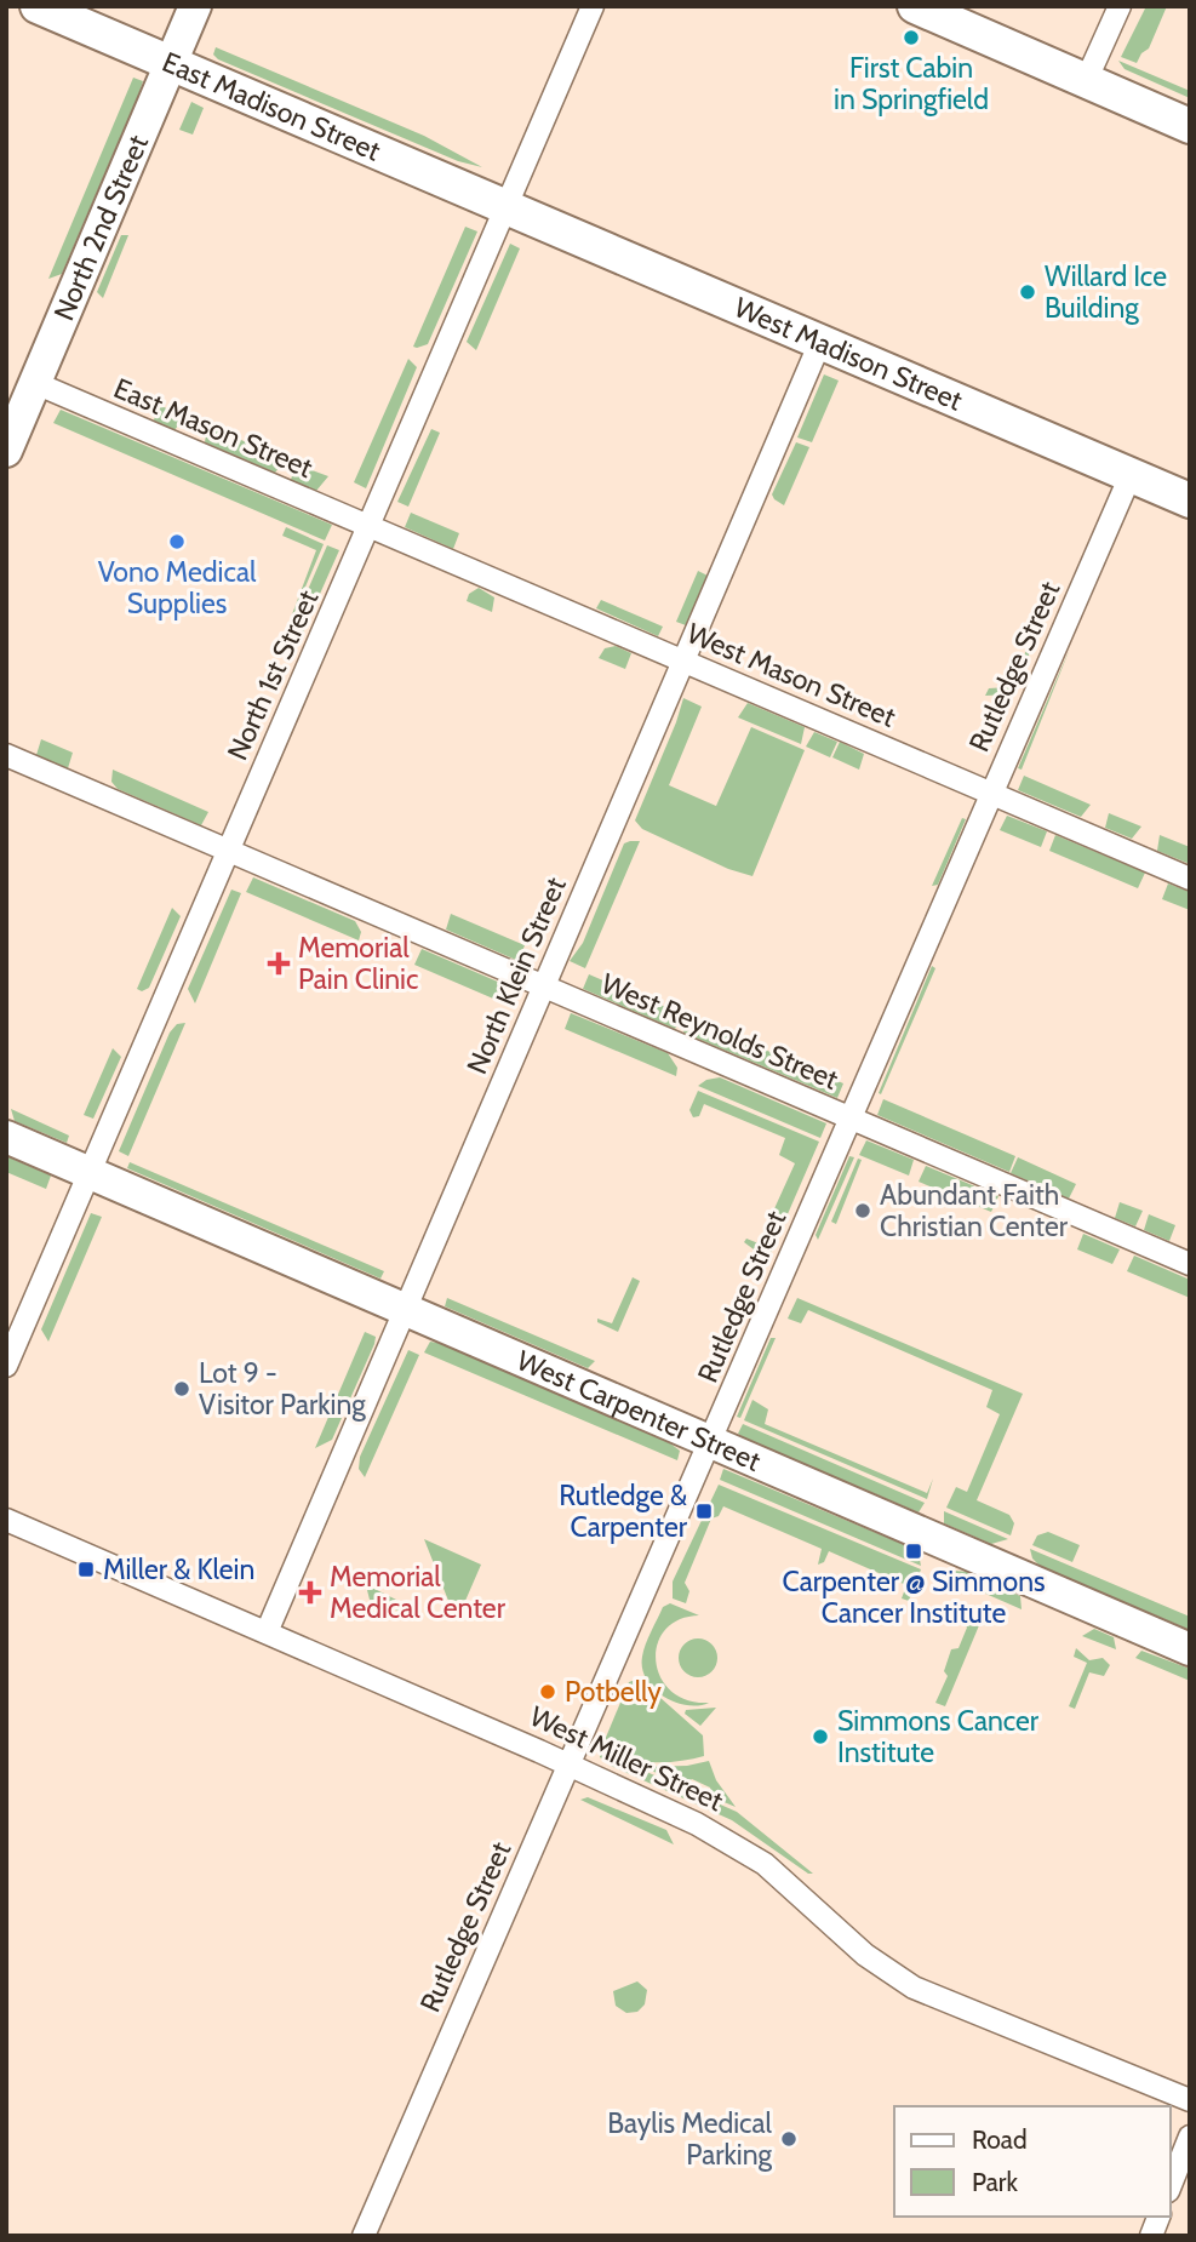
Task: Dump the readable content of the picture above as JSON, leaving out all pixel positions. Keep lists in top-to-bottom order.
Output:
{
  "streets": {
    "main road": ["East Madison Street", "West Madison Street"],
    "street": [
      "North 2nd Street",
      "East Mason Street",
      "Rutledge Street",
      "North 1st Street",
      "West Mason Street",
      "North Klein Street",
      "West Reynolds Street",
      "West Carpenter Street",
      "West Miller Street"
    ]
  },
  "crossings": [
    ["East Madison Street", "North 2nd Street"],
    ["East Madison Street", "West Madison Street"],
    ["East Madison Street", "North 1st Street"],
    ["North 2nd Street", "East Mason Street"],
    ["West Madison Street", "Rutledge Street"],
    ["West Madison Street", "North 1st Street"],
    ["West Madison Street", "North Klein Street"],
    ["East Mason Street", "North 1st Street"],
    ["East Mason Street", "West Mason Street"],
    ["Rutledge Street", "West Mason Street"],
    ["Rutledge Street", "West Reynolds Street"],
    ["Rutledge Street", "West Carpenter Street"],
    ["Rutledge Street", "West Miller Street"],
    ["North 1st Street", "West Mason Street"],
    ["North 1st Street", "West Reynolds Street"],
    ["North 1st Street", "West Carpenter Street"],
    ["West Mason Street", "North Klein Street"],
    ["North Klein Street", "West Reynolds Street"],
    ["North Klein Street", "West Carpenter Street"],
    ["North Klein Street", "West Miller Street"]
  ],
  "places": {
    "other": [
      "First Cabin in Springfield",
      "Willard Ice Building",
      "Vono Medical Supplies",
      "Abundant Faith Christian Center",
      "Lot 9 - Visitor Parking",
      "Potbelly",
      "Simmons Cancer Institute",
      "Baylis Medical Parking"
    ],
    "health": ["Memorial Pain Clinic", "Memorial Medical Center"],
    "transit": ["Rutledge & Carpenter", "Carpenter @ Simmons Cancer Institute", "Miller & Klein"]
  },
  "legend": ["Road", "Park"]
}
